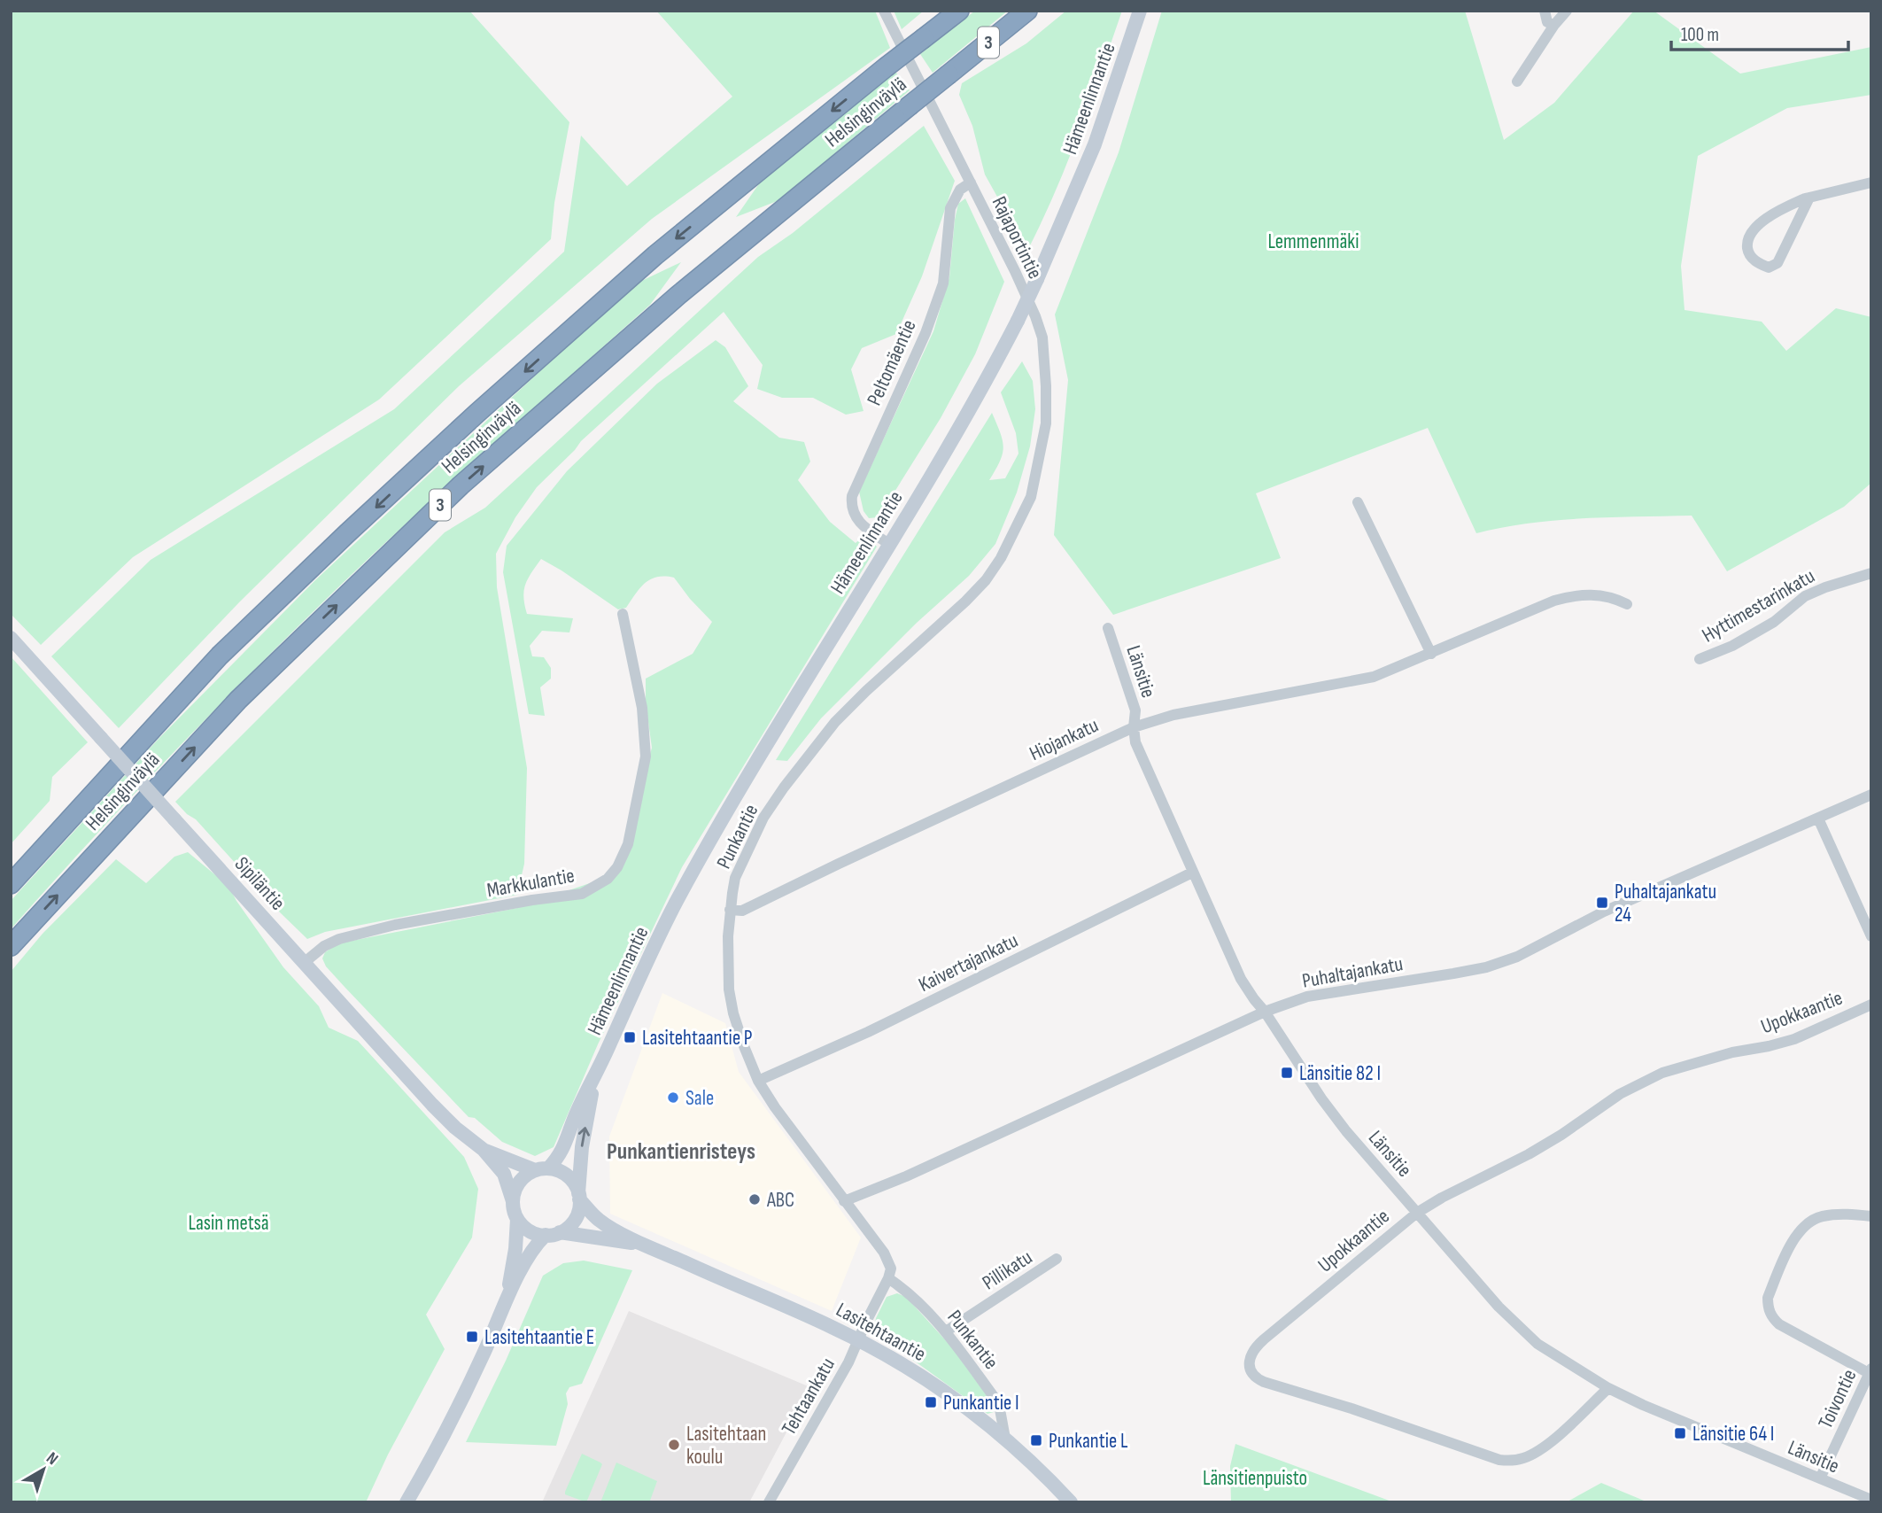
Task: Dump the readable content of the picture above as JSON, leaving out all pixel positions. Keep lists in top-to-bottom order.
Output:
{
  "streets": {
    "highway": ["3", "Helsinginväylä"],
    "main road": ["Hämeenlinnantie", "Sipiläntie", "Lasitehtaantie"],
    "street": [
      "Rajaportintie",
      "Peltomäentie",
      "Hyttimestarinkatu",
      "Länsitie",
      "Hiojankatu",
      "Punkantie",
      "Markkulantie",
      "Kaivertajankatu",
      "Puhaltajankatu",
      "Upokkaantie",
      "Pillikatu",
      "Tehtaankatu",
      "Toivontie"
    ]
  },
  "crossings": [
    ["Hämeenlinnantie", "Peltomäentie"],
    ["Hämeenlinnantie", "Sipiläntie"],
    ["Hämeenlinnantie", "Lasitehtaantie"],
    ["Rajaportintie", "Peltomäentie"],
    ["Rajaportintie", "Punkantie"],
    ["Länsitie", "Hiojankatu"],
    ["Länsitie", "Kaivertajankatu"],
    ["Länsitie", "Puhaltajankatu"],
    ["Länsitie", "Upokkaantie"],
    ["Länsitie", "Toivontie"],
    ["Hiojankatu", "Punkantie"],
    ["Punkantie", "Kaivertajankatu"],
    ["Punkantie", "Puhaltajankatu"],
    ["Punkantie", "Pillikatu"],
    ["Punkantie", "Lasitehtaantie"],
    ["Markkulantie", "Sipiläntie"],
    ["Sipiläntie", "Lasitehtaantie"],
    ["Lasitehtaantie", "Tehtaankatu"]
  ],
  "districts": ["Punkantienristeys"],
  "parks": ["Lemmenmäki", "Lasin metsä", "Länsitienpuisto"],
  "places": {
    "transit": [
      "Puhaltajankatu 24",
      "Lasitehtaantie P",
      "Länsitie 82 I",
      "Lasitehtaantie E",
      "Punkantie I",
      "Länsitie 64 I",
      "Punkantie L"
    ],
    "other": ["Sale", "ABC", "Lasitehtaan koulu"]
  },
  "scale_bar": "100 m",
  "north": "top right"
}
